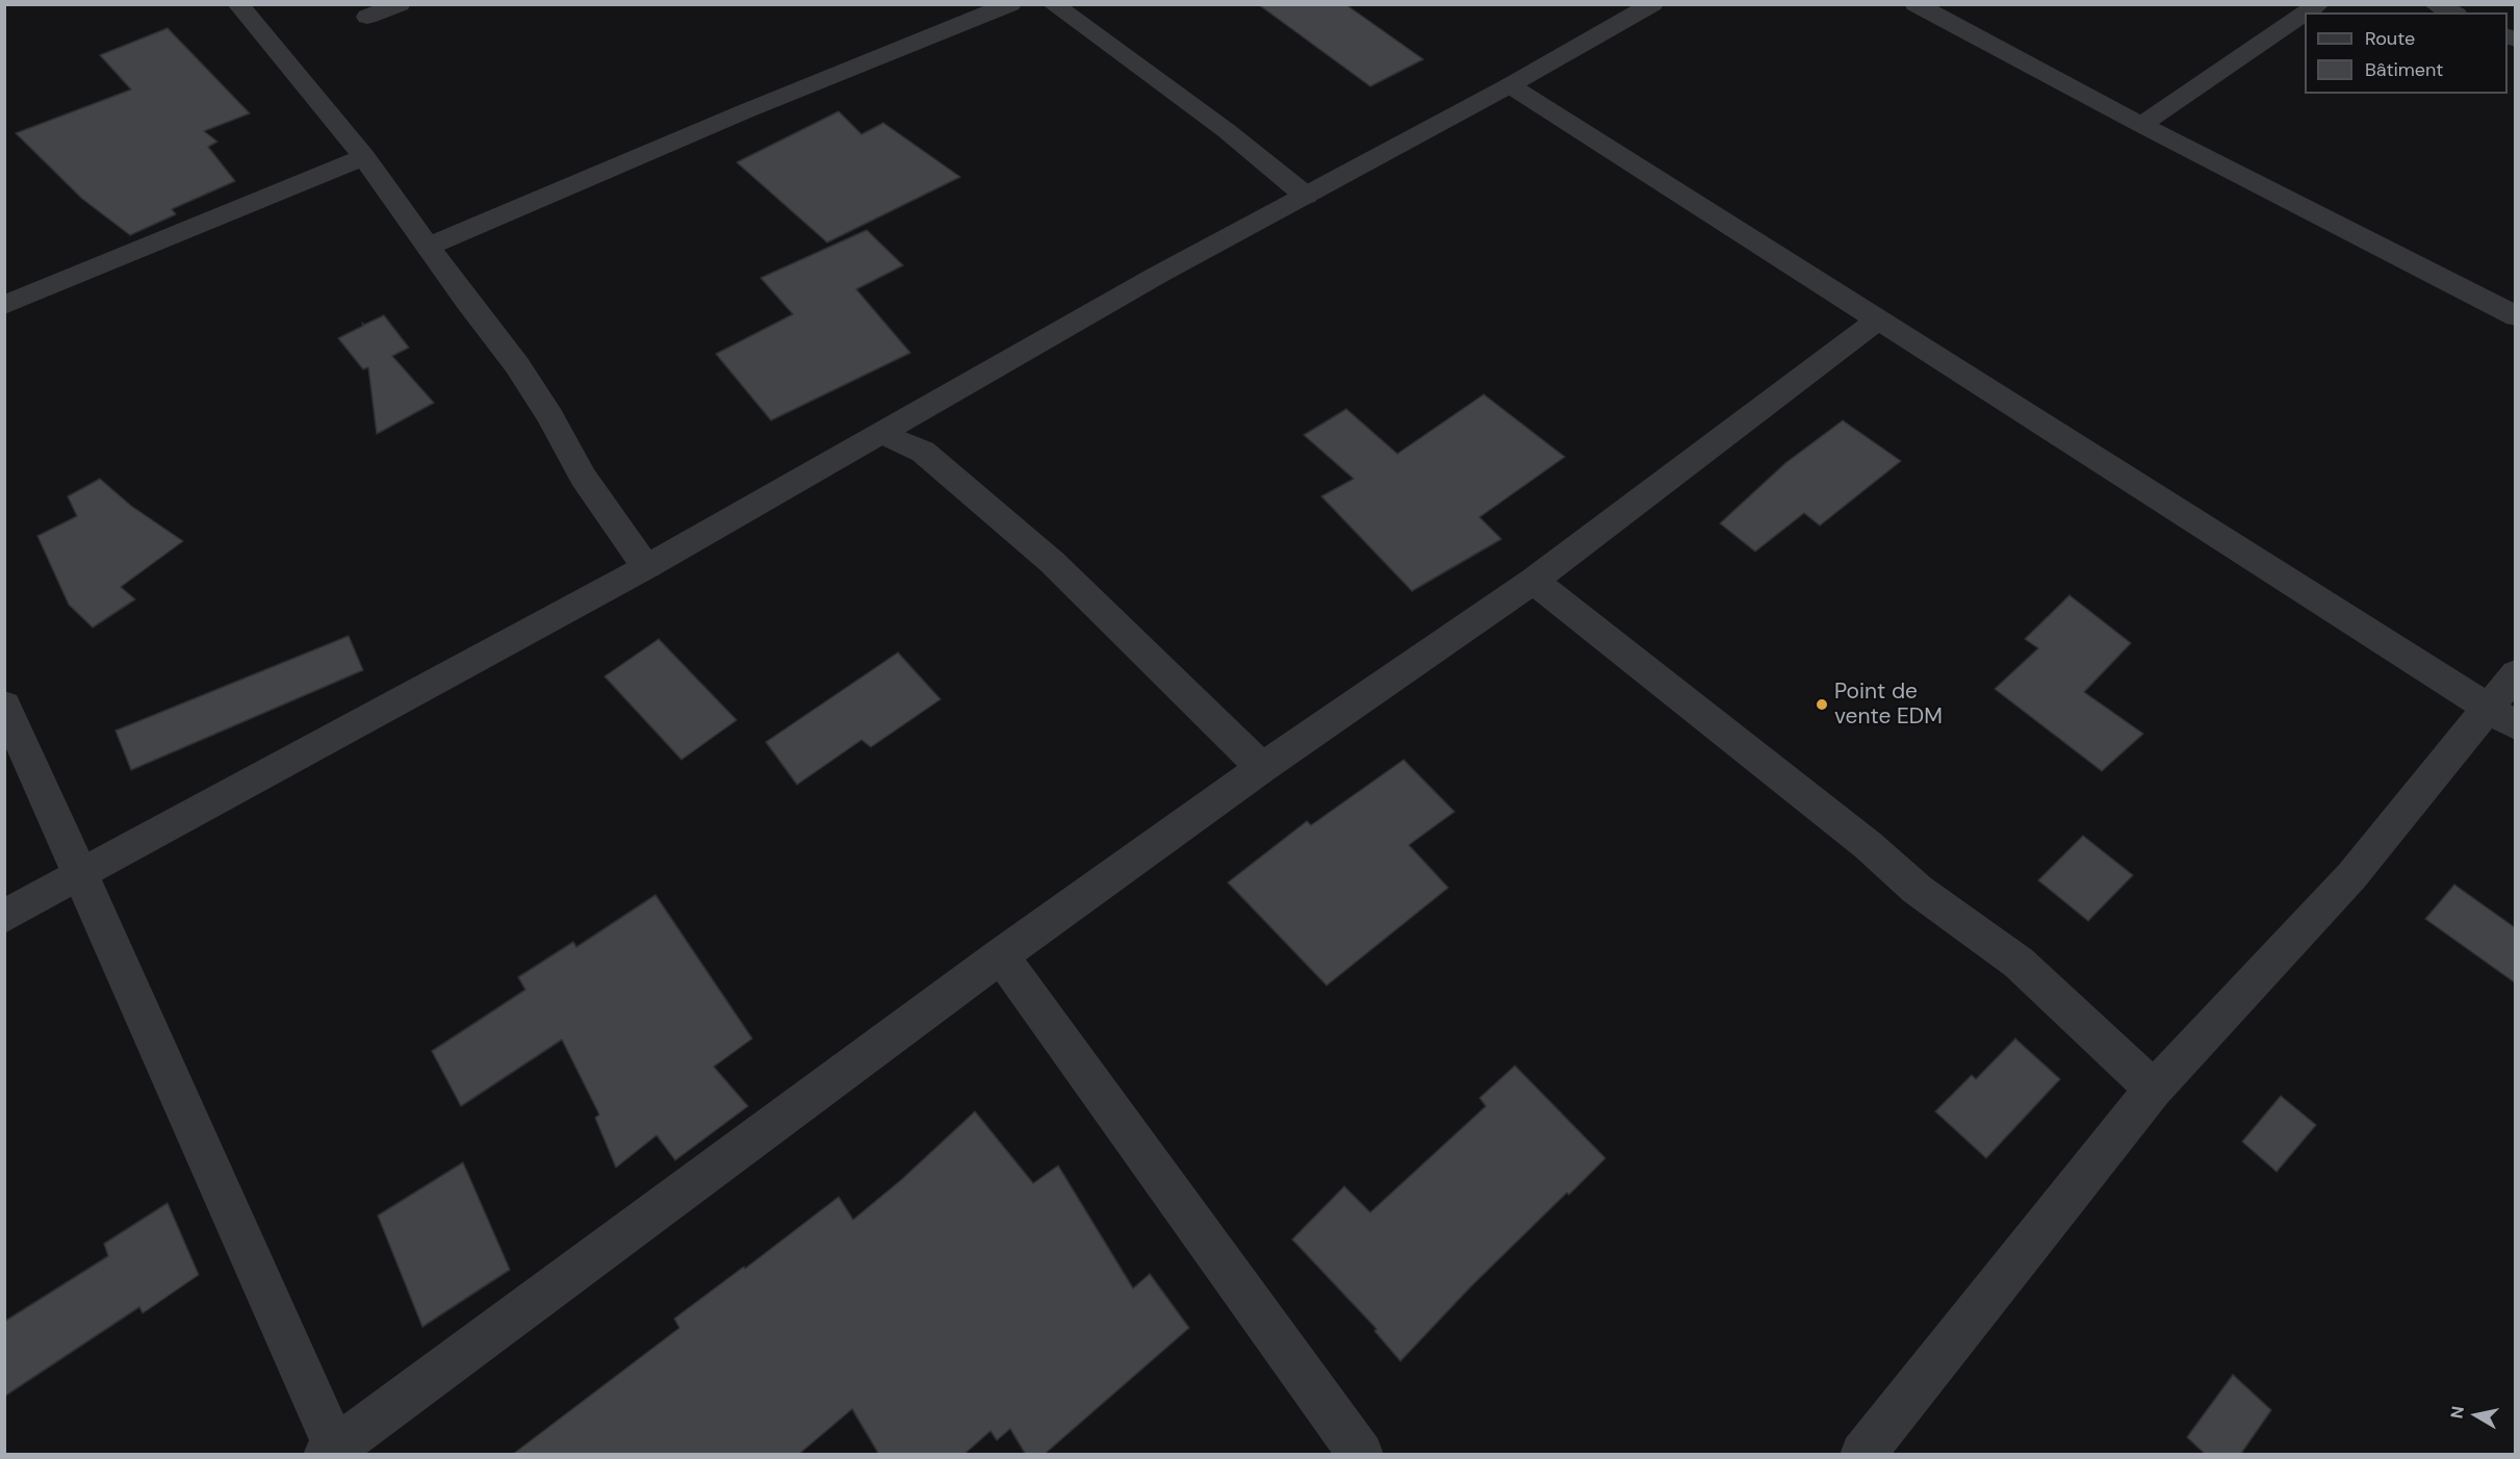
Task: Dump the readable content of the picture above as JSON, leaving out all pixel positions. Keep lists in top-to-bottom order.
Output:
{
  "places": ["Point de vente EDM"],
  "legend": ["Route", "Bâtiment"],
  "north": "left"
}
